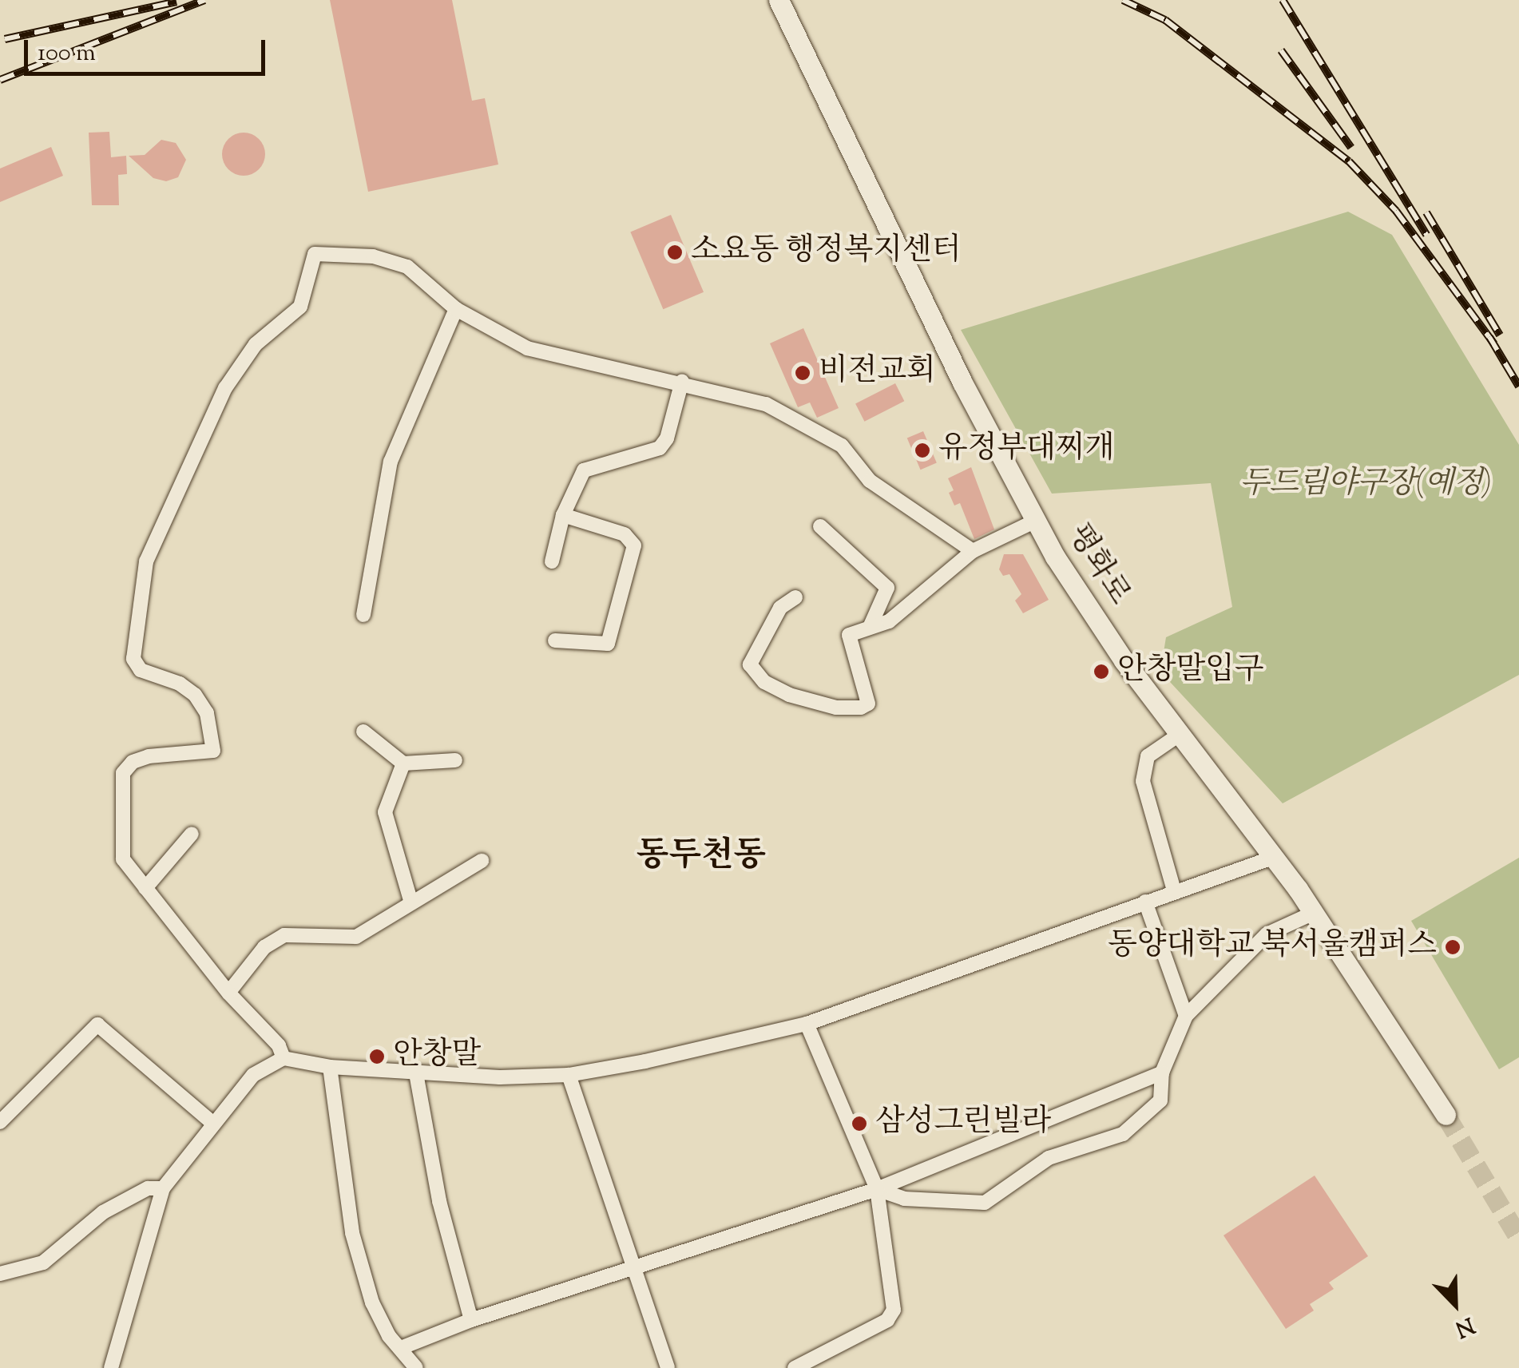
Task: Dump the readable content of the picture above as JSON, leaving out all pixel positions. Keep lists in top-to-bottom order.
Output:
{
  "streets": {
    "main road": ["평화로"]
  },
  "districts": ["동두천동"],
  "parks": ["두드림야구장(예정)"],
  "places": [
    "소요동 행정복지센터",
    "비전교회",
    "유정부대찌개",
    "안창말입구",
    "동양대학교 북서울캠퍼스",
    "안창말",
    "삼성그린빌라"
  ],
  "scale_bar": "100 m",
  "north": "bottom right"
}
